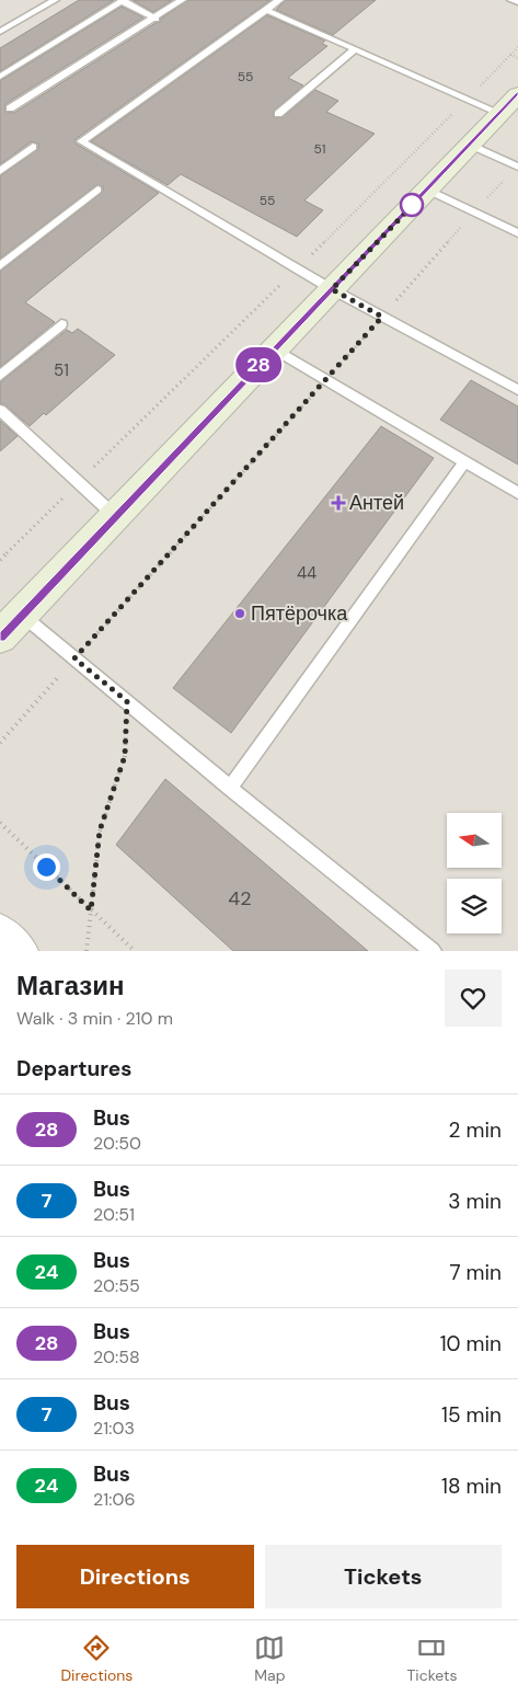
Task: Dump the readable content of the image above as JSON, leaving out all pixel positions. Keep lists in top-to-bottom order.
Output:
{
  "places": {
    "health": ["Антей"],
    "other": ["Пятёрочка"]
  },
  "lines": ["bus line 28"],
  "house_numbers": [
    "55",
    "51",
    "55",
    "51",
    "44",
    "42"
  ],
  "north": "left",
  "page": {
    "on_map": "28",
    "heading": [
      ["Магазин", "Walk · 3 min · 210 m"],
      "Departures"
    ],
    "list": [
      {
        "mark": "28",
        "name": "Bus",
        "note": "20:50",
        "value": "2 min"
      },
      {
        "mark": "7",
        "name": "Bus",
        "note": "20:51",
        "value": "3 min"
      },
      {
        "mark": "24",
        "name": "Bus",
        "note": "20:55",
        "value": "7 min"
      },
      {
        "mark": "28",
        "name": "Bus",
        "note": "20:58",
        "value": "10 min"
      },
      {
        "mark": "7",
        "name": "Bus",
        "note": "21:03",
        "value": "15 min"
      },
      {
        "mark": "24",
        "name": "Bus",
        "note": "21:06",
        "value": "18 min"
      }
    ],
    "buttons": ["Directions", "Tickets"],
    "tabs": ["Directions", "Map", "Tickets"]
  }
}
